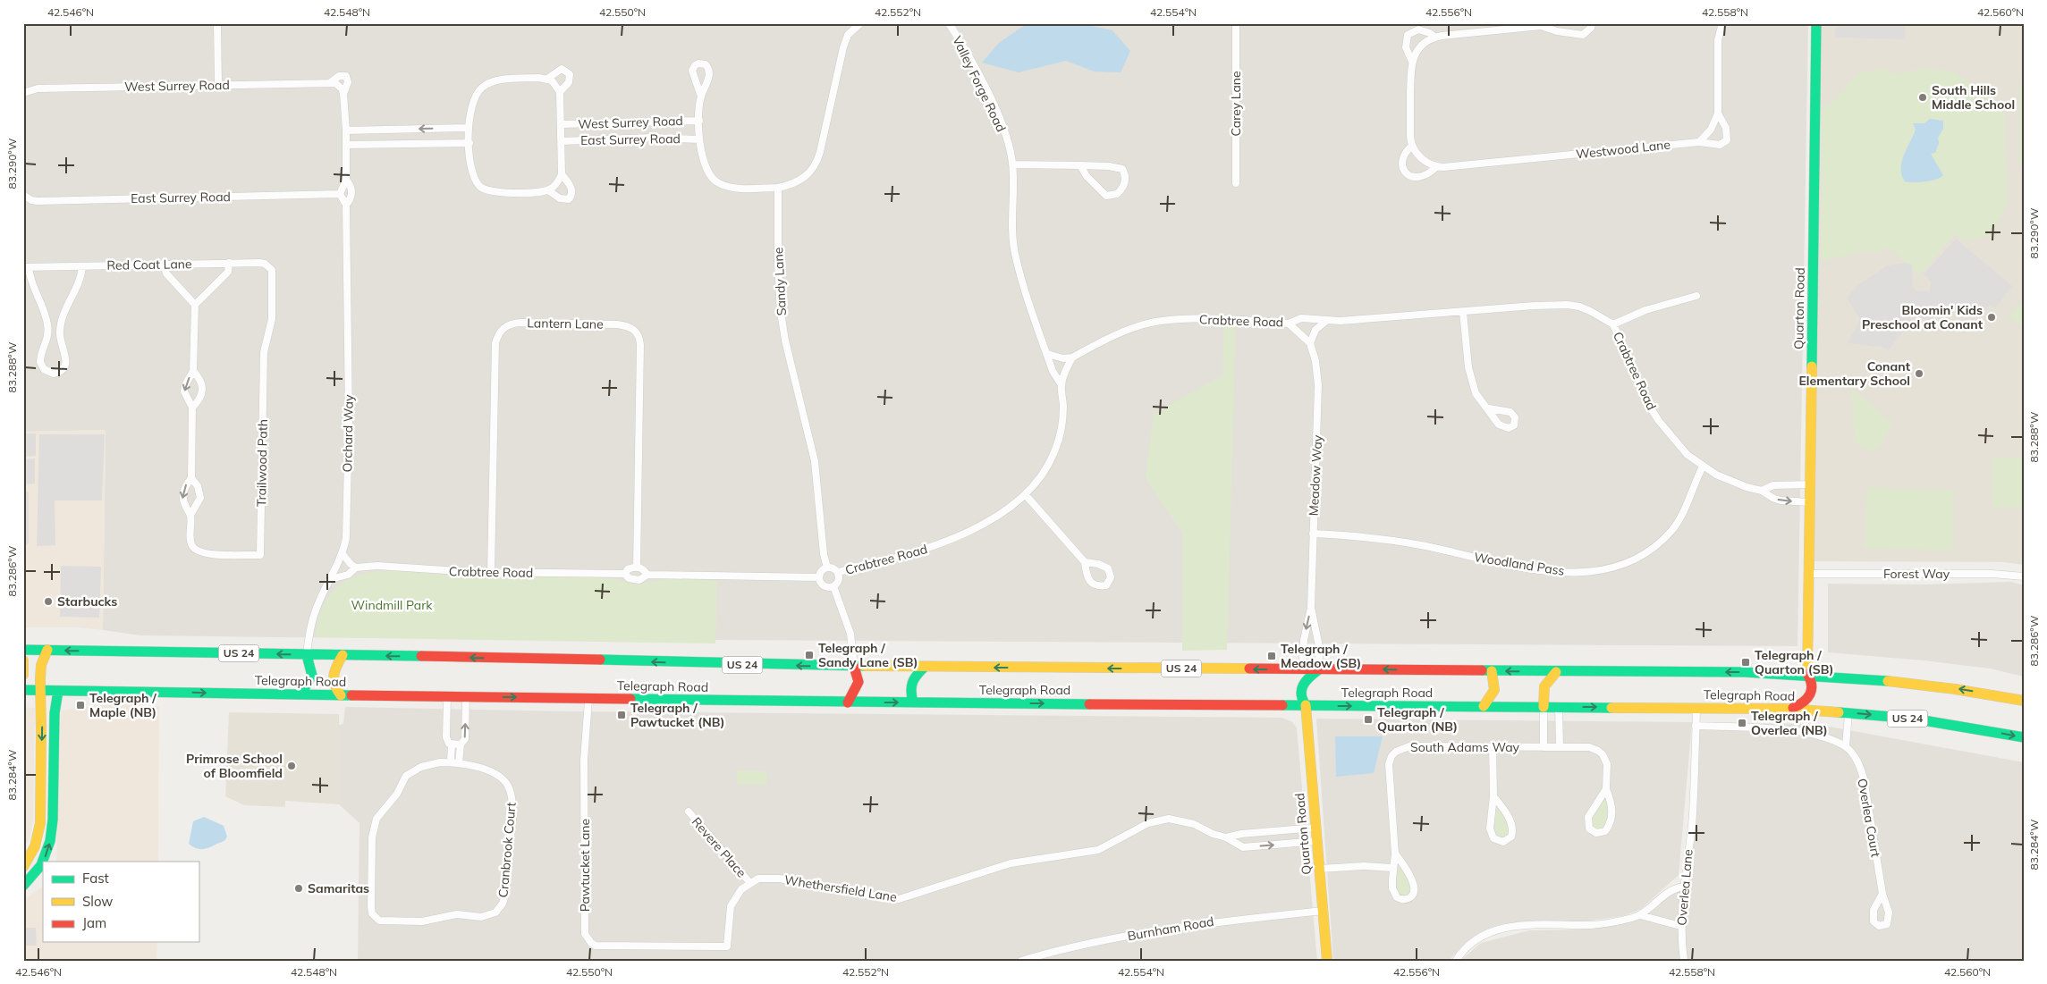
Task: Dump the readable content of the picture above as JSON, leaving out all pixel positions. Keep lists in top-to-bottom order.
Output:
{
  "streets": {
    "main road": ["Quarton Road", "US 24", "Telegraph Road"],
    "street": [
      "Valley Forge Road",
      "West Surrey Road",
      "Carey Lane",
      "East Surrey Road",
      "Westwood Lane",
      "Red Coat Lane",
      "Sandy Lane",
      "Crabtree Road",
      "Lantern Lane",
      "Orchard Way",
      "Trailwood Path",
      "Meadow Way",
      "Woodland Pass",
      "Forest Way",
      "South Adams Way",
      "Overlea Court",
      "Revere Place",
      "Cranbrook Court",
      "Pawtucket Lane",
      "Overlea Lane",
      "Whethersfield Lane",
      "Burnham Road"
    ]
  },
  "crossings": [
    ["Valley Forge Road", "Crabtree Road"],
    ["West Surrey Road", "East Surrey Road"],
    ["West Surrey Road", "Orchard Way"],
    ["East Surrey Road", "Orchard Way"],
    ["Red Coat Lane", "Trailwood Path"],
    ["Sandy Lane", "Crabtree Road"],
    ["Quarton Road", "Crabtree Road"],
    ["Quarton Road", "Meadow Way"],
    ["Quarton Road", "Forest Way"],
    ["Quarton Road", "Telegraph Road"],
    ["Quarton Road", "Whethersfield Lane"],
    ["Quarton Road", "Burnham Road"],
    ["Crabtree Road", "Orchard Way"],
    ["Crabtree Road", "Woodland Pass"],
    ["Orchard Way", "Telegraph Road"],
    ["Meadow Way", "Woodland Pass"],
    ["Meadow Way", "Telegraph Road"],
    ["Telegraph Road", "Pawtucket Lane"],
    ["Telegraph Road", "Overlea Lane"],
    ["Revere Place", "Pawtucket Lane"],
    ["Revere Place", "Whethersfield Lane"],
    ["Pawtucket Lane", "Whethersfield Lane"]
  ],
  "parks": ["Windmill Park"],
  "places": {
    "other": [
      "South Hills Middle School",
      "Bloomin' Kids Preschool at Conant",
      "Conant Elementary School",
      "Starbucks",
      "Primrose School of Bloomfield",
      "Samaritas"
    ],
    "transit": [
      "Telegraph / Sandy Lane (SB)",
      "Telegraph / Meadow (SB)",
      "Telegraph / Quarton (SB)",
      "Telegraph / Maple (NB)",
      "Telegraph / Pawtucket (NB)",
      "Telegraph / Quarton (NB)",
      "Telegraph / Overlea (NB)"
    ]
  },
  "legend": ["Fast", "Slow", "Jam"],
  "coordinates": [
    "42.546°N",
    "42.548°N",
    "42.550°N",
    "42.552°N",
    "42.554°N",
    "42.556°N",
    "42.558°N",
    "42.560°N",
    "83.290°W",
    "83.288°W",
    "83.286°W",
    "83.284°W"
  ]
}
